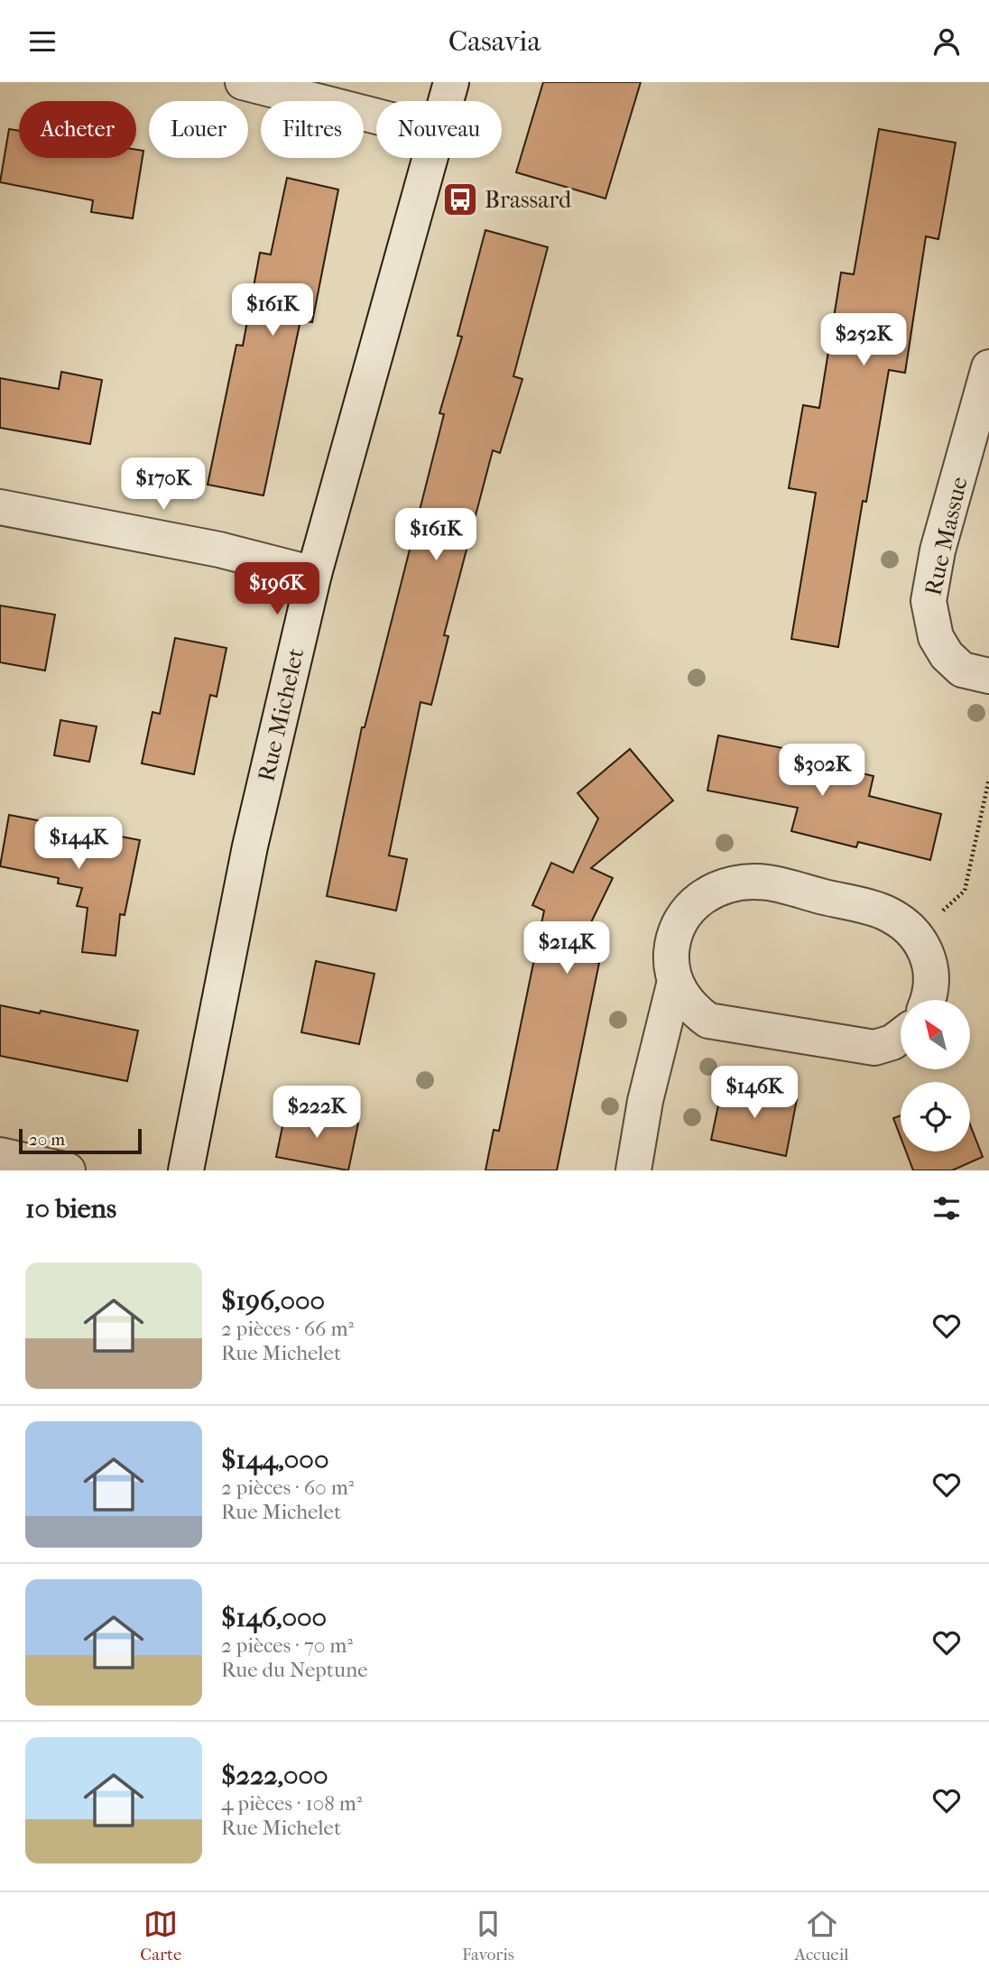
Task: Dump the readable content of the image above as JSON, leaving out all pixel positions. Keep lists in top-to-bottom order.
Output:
{
  "streets": {
    "street": ["Rue Massue", "Rue Michelet"]
  },
  "places": {
    "bus stop": ["Brassard"]
  },
  "scale_bar": "20 m",
  "north": "top left",
  "page": {
    "header": "Casavia",
    "chip": [
      "Acheter",
      "Louer",
      "Filtres",
      "Nouveau"
    ],
    "price": [
      "$161K",
      "$252K",
      "$170K",
      "$161K",
      "$196K",
      "$302K",
      "$144K",
      "$214K",
      "$146K",
      "$222K"
    ],
    "scale": "20 m",
    "heading": "10 biens",
    "list": [
      {
        "name": "$196,000",
        "note": "2 pièces · 66 m² · Rue Michelet"
      },
      {
        "name": "$144,000",
        "note": "2 pièces · 60 m² · Rue Michelet"
      },
      {
        "name": "$146,000",
        "note": "2 pièces · 70 m² · Rue du Neptune"
      },
      {
        "name": "$222,000",
        "note": "4 pièces · 108 m² · Rue Michelet"
      }
    ],
    "tabs": ["Carte", "Favoris", "Accueil"]
  }
}
